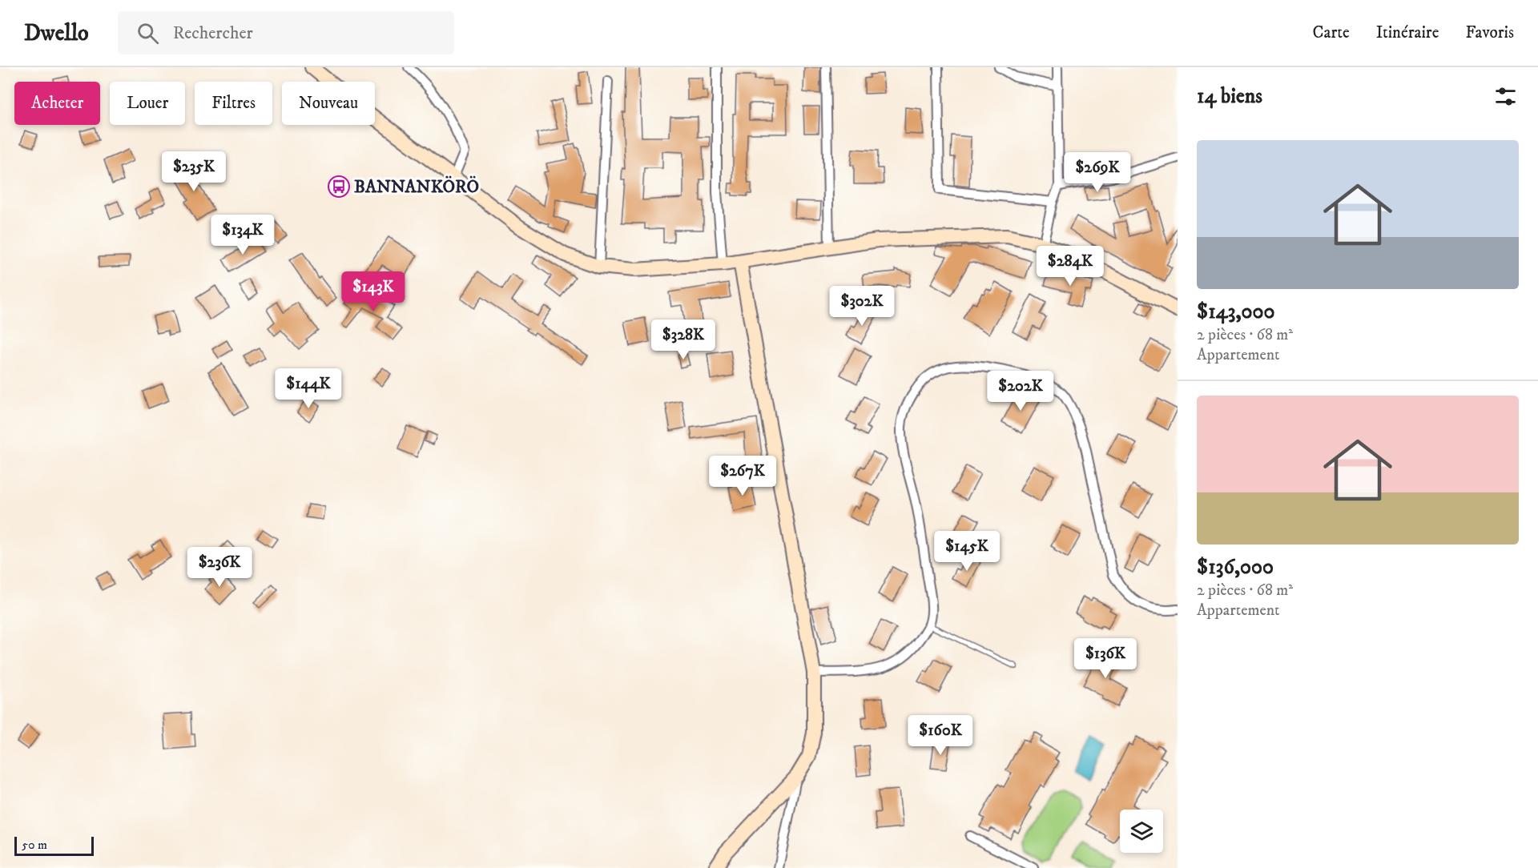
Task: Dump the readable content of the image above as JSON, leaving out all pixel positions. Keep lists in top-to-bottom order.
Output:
{
  "places": {
    "bus stop": ["BANNANKÖRÖ"]
  },
  "scale_bar": "50 m",
  "page": {
    "header": "Dwello",
    "search": "Rechercher",
    "nav": ["Carte", "Itinéraire", "Favoris"],
    "heading": "14 biens",
    "chip": [
      "Acheter",
      "Louer",
      "Filtres",
      "Nouveau"
    ],
    "list": [
      {
        "name": "$143,000",
        "note": "2 pièces · 68 m² · Appartement"
      },
      {
        "name": "$136,000",
        "note": "2 pièces · 68 m² · Appartement"
      }
    ],
    "price": [
      "$235K",
      "$269K",
      "$134K",
      "$284K",
      "$143K",
      "$302K",
      "$328K",
      "$144K",
      "$202K",
      "$267K",
      "$145K",
      "$236K",
      "$136K",
      "$160K"
    ],
    "scale": "50 m"
  }
}
